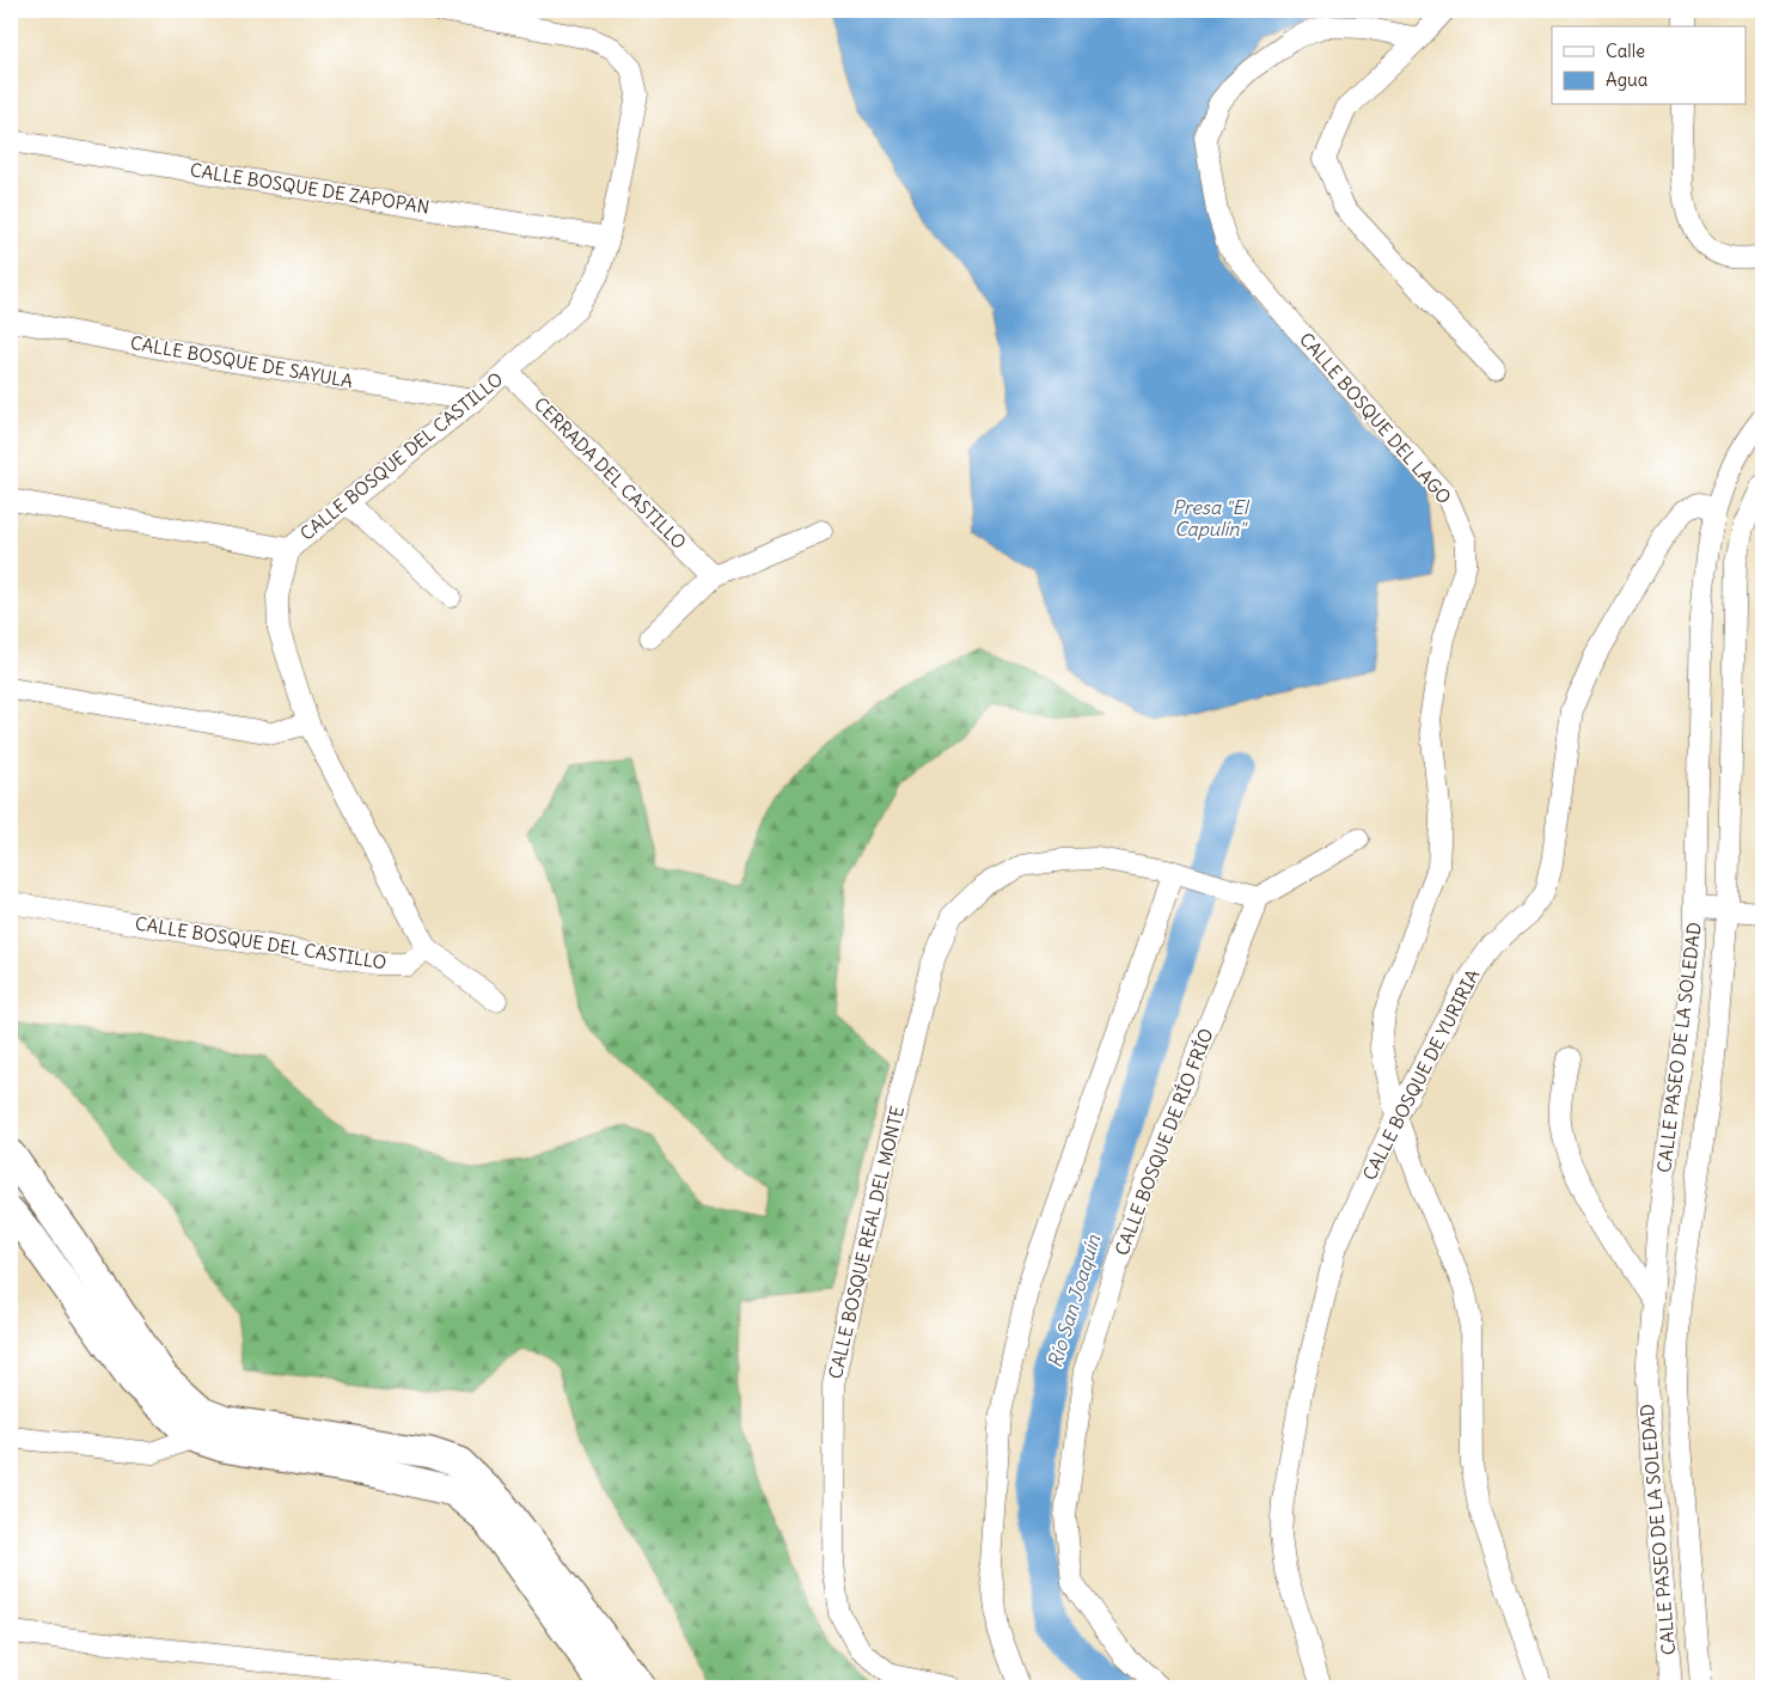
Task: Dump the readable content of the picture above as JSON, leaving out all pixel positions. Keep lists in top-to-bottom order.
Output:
{
  "streets": {
    "street": [
      "CALLE BOSQUE DE ZAPOPAN",
      "CALLE BOSQUE DE SAYULA",
      "CALLE BOSQUE DEL LAGO",
      "CALLE BOSQUE DEL CASTILLO",
      "CERRADA DEL CASTILLO",
      "CALLE PASEO DE LA SOLEDAD",
      "CALLE BOSQUE DE YURIRIA",
      "CALLE BOSQUE DE RÍO FRÍO",
      "CALLE BOSQUE REAL DEL MONTE"
    ]
  },
  "crossings": [
    ["CALLE BOSQUE DE ZAPOPAN", "CALLE BOSQUE DEL CASTILLO"],
    ["CALLE BOSQUE DE SAYULA", "CALLE BOSQUE DEL CASTILLO"],
    ["CALLE BOSQUE DEL LAGO", "CALLE BOSQUE DE YURIRIA"],
    ["CALLE BOSQUE DEL CASTILLO", "CERRADA DEL CASTILLO"],
    ["CALLE PASEO DE LA SOLEDAD", "CALLE BOSQUE DE YURIRIA"]
  ],
  "water": ["Presa \"El Capulín\"", "Río San Joaquín"],
  "legend": ["Calle", "Agua"]
}
